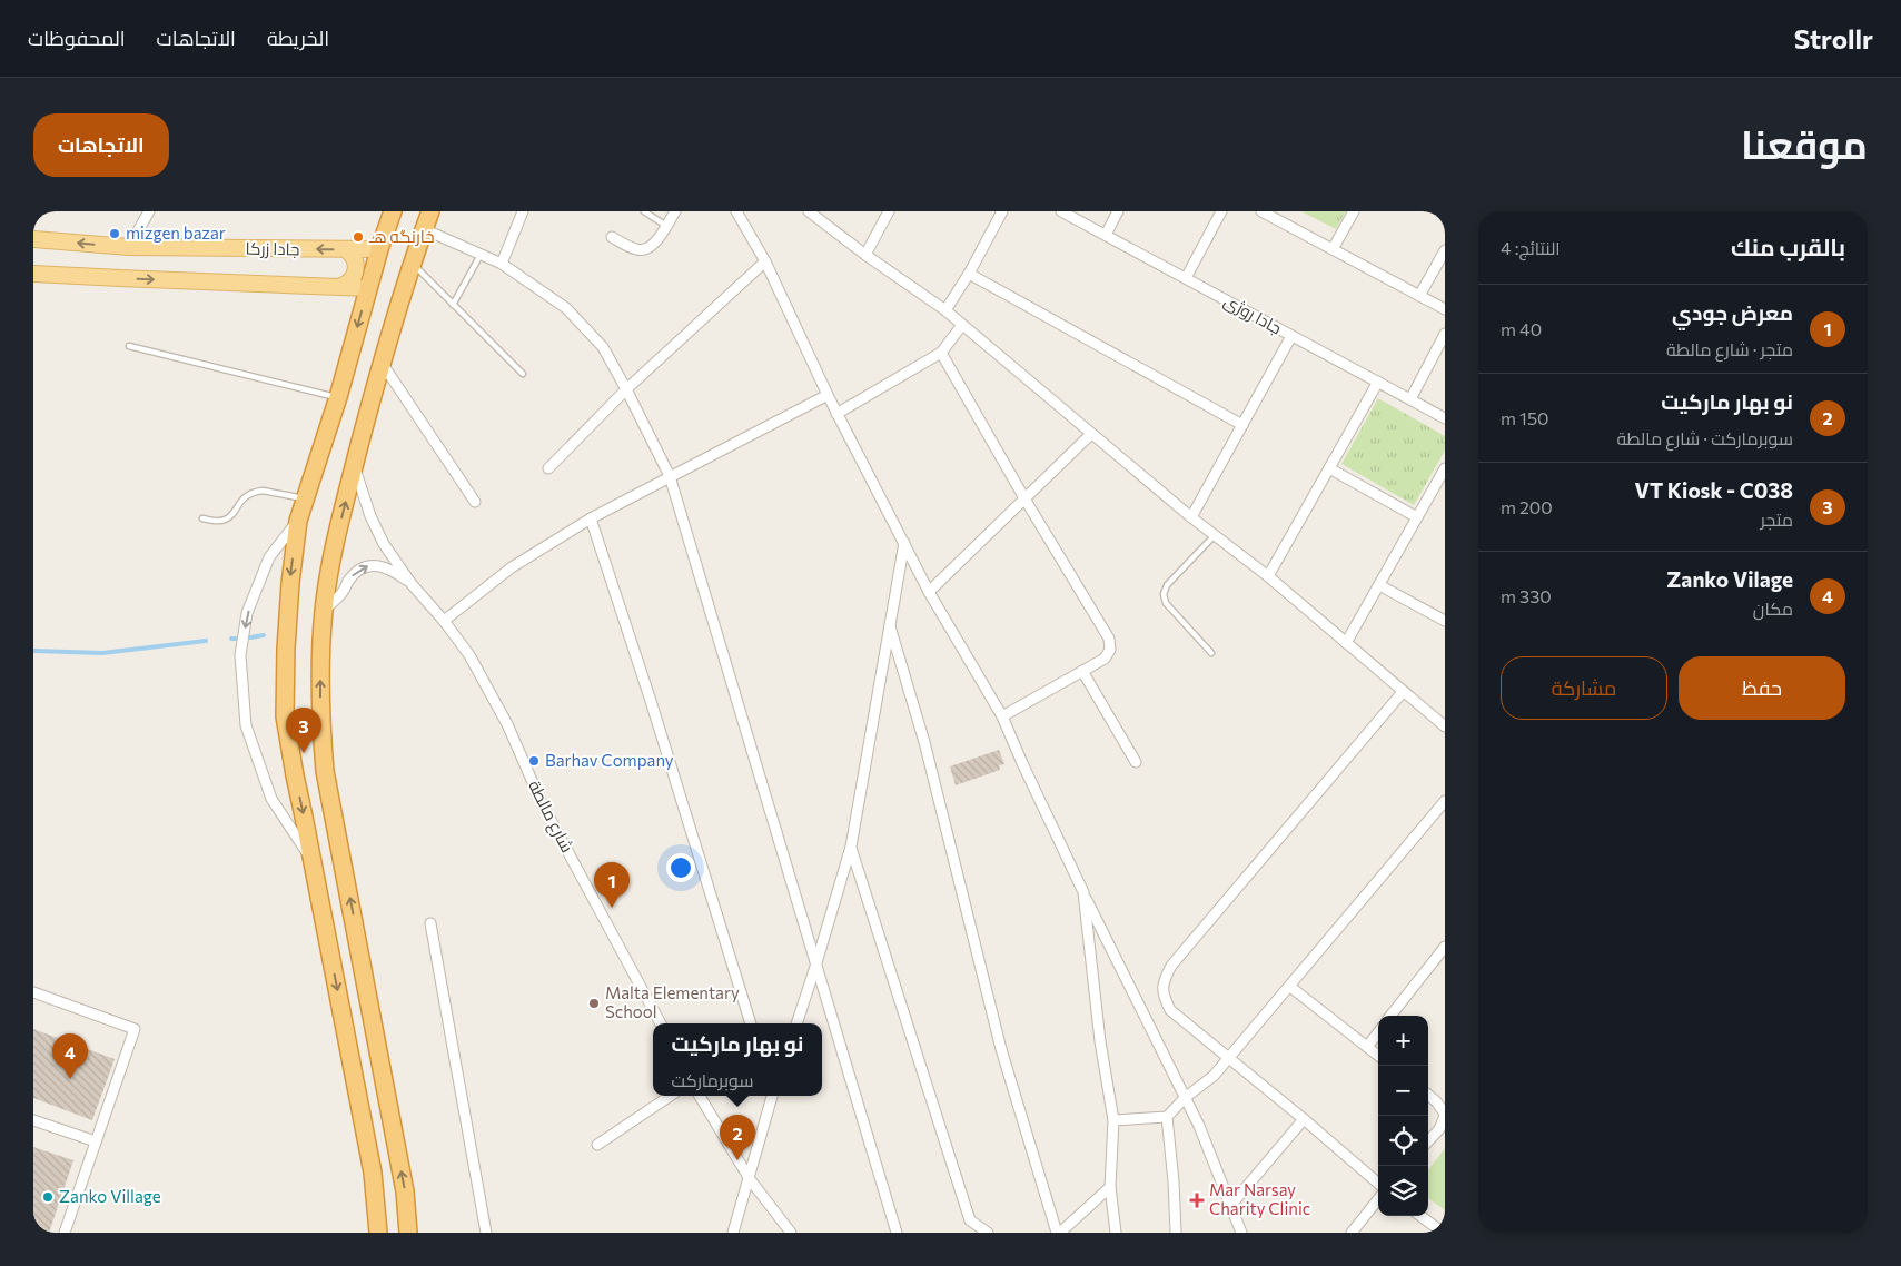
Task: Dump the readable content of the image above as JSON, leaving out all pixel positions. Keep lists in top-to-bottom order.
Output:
{
  "streets": {
    "main road": ["جادا زرکا"],
    "street": ["جادا روژی", "شارع مالطة"]
  },
  "places": {
    "other": [
      "mizgen bazar",
      "خارنگه هـ",
      "Barhav Company",
      "Malta Elementary School",
      "Zanko Village"
    ],
    "health": ["Mar Narsay Charity Clinic"]
  },
  "page": {
    "header": "Strollr",
    "nav": ["الخريطة", "الاتجاهات", "المحفوظات"],
    "title": "موقعنا",
    "buttons": [
      "الاتجاهات",
      ["حفظ", "مشاركة"]
    ],
    "heading": ["بالقرب منك", "النتائج: 4"],
    "list": [
      {
        "mark": "1",
        "name": "معرض جودي",
        "note": "متجر · شارع مالطة",
        "value": "40 m"
      },
      {
        "mark": "2",
        "name": "نو بهار ماركيت",
        "note": "سوبرماركت · شارع مالطة",
        "value": "150 m"
      },
      {
        "mark": "3",
        "name": "VT Kiosk - C038",
        "note": "متجر",
        "value": "200 m"
      },
      {
        "mark": "4",
        "name": "Zanko Vilage",
        "note": "مكان",
        "value": "330 m"
      }
    ],
    "pins": [
      "3",
      "1",
      "4",
      "2"
    ],
    "map_buttons": ["+", "−"],
    "popup": ["نو بهار ماركيت", "سوبرماركت"]
  }
}
